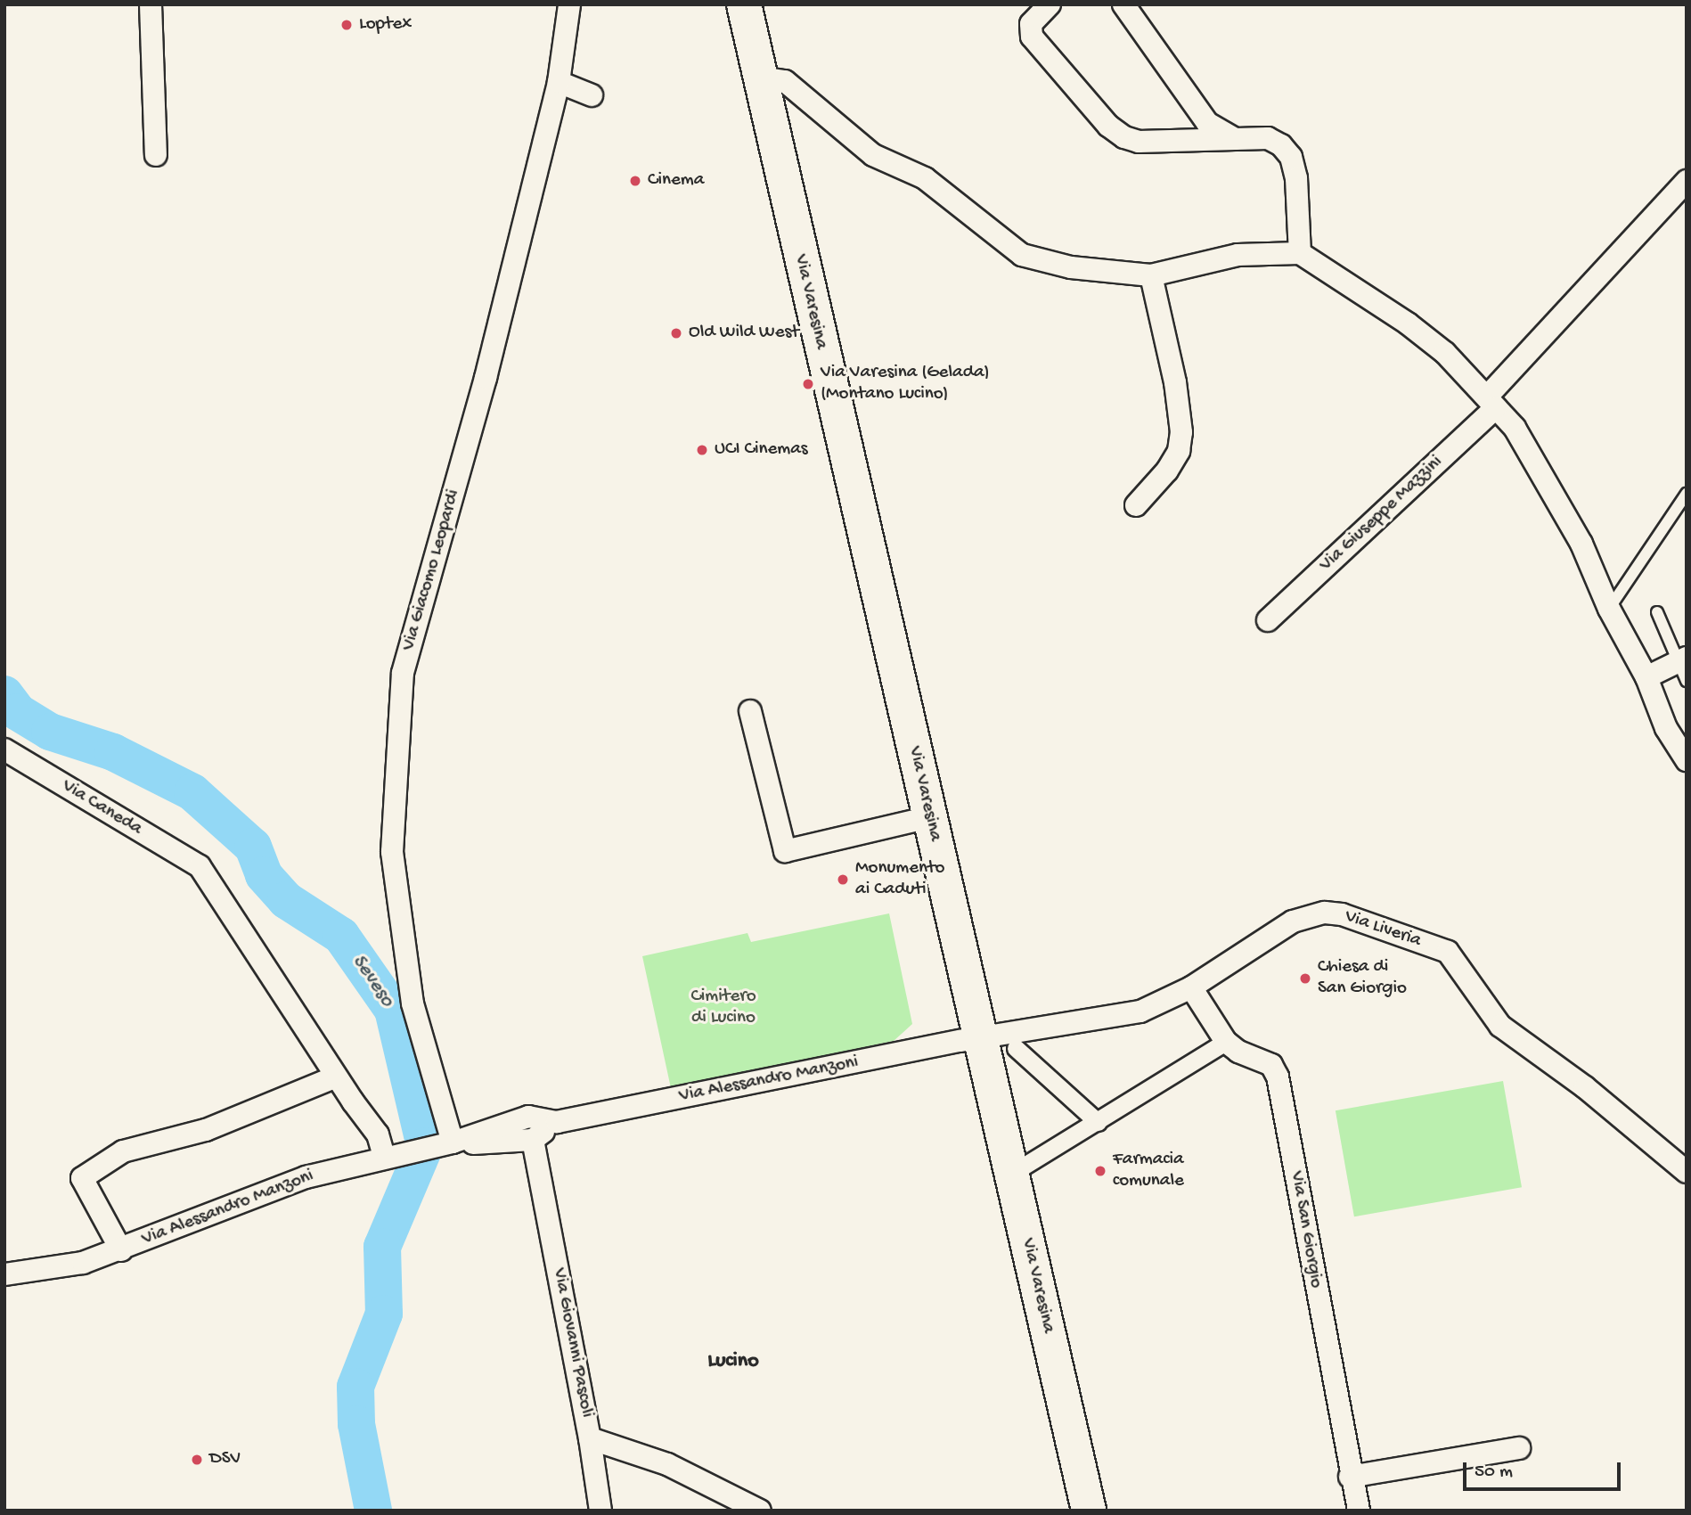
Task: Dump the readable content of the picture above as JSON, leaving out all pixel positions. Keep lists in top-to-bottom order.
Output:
{
  "streets": {
    "main road": ["Via Varesina"],
    "street": [
      "Via Giuseppe Mazzini",
      "Via Giacomo Leopardi",
      "Via Caneda",
      "Via Liveria",
      "Via Alessandro Manzoni",
      "Via San Giorgio",
      "Via Giovanni Pascoli"
    ]
  },
  "crossings": [
    ["Via Varesina", "Via Liveria"],
    ["Via Varesina", "Via Alessandro Manzoni"],
    ["Via Giacomo Leopardi", "Via Alessandro Manzoni"],
    ["Via Liveria", "Via Alessandro Manzoni"],
    ["Via Liveria", "Via San Giorgio"],
    ["Via Alessandro Manzoni", "Via Giovanni Pascoli"]
  ],
  "districts": ["Lucino"],
  "water": ["Seveso"],
  "parks": ["Cimitero di Lucino"],
  "places": [
    "Loptex",
    "Cinema",
    "Old Wild West",
    "Via Varesina (Gelada) (Montano Lucino)",
    "UCI Cinemas",
    "Monumento ai Caduti",
    "Chiesa di San Giorgio",
    "Farmacia comunale",
    "DSV"
  ],
  "scale_bar": "50 m"
}
